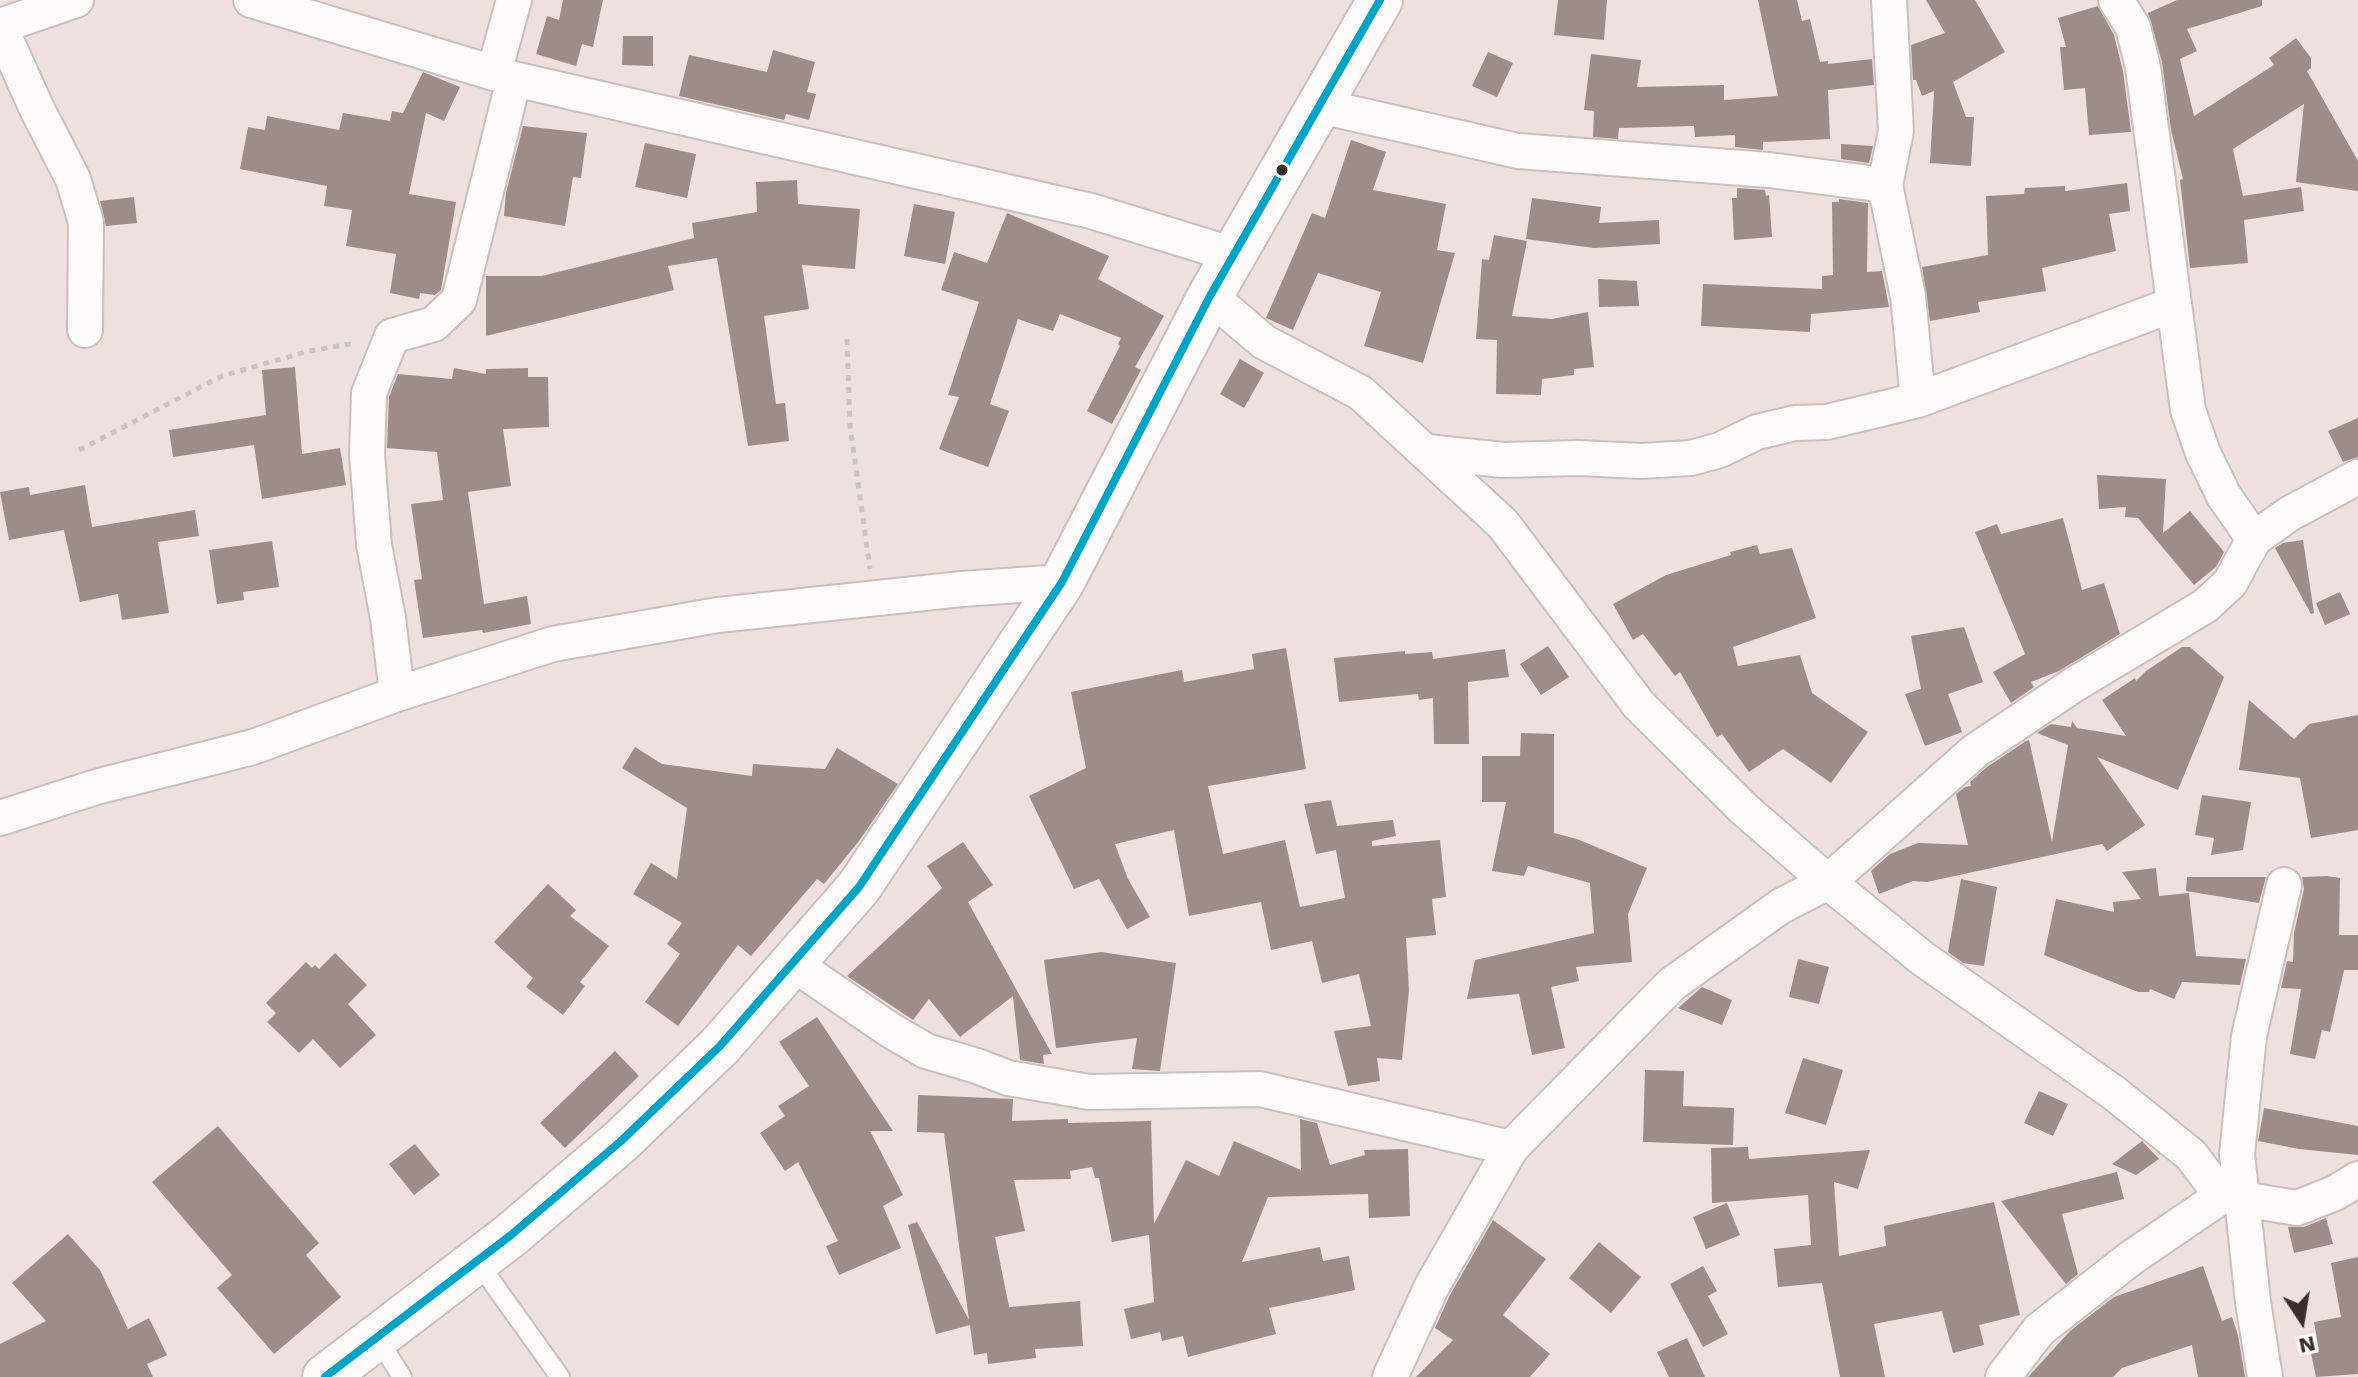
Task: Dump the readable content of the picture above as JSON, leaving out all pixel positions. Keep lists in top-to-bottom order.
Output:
{
  "north": "bottom"
}
